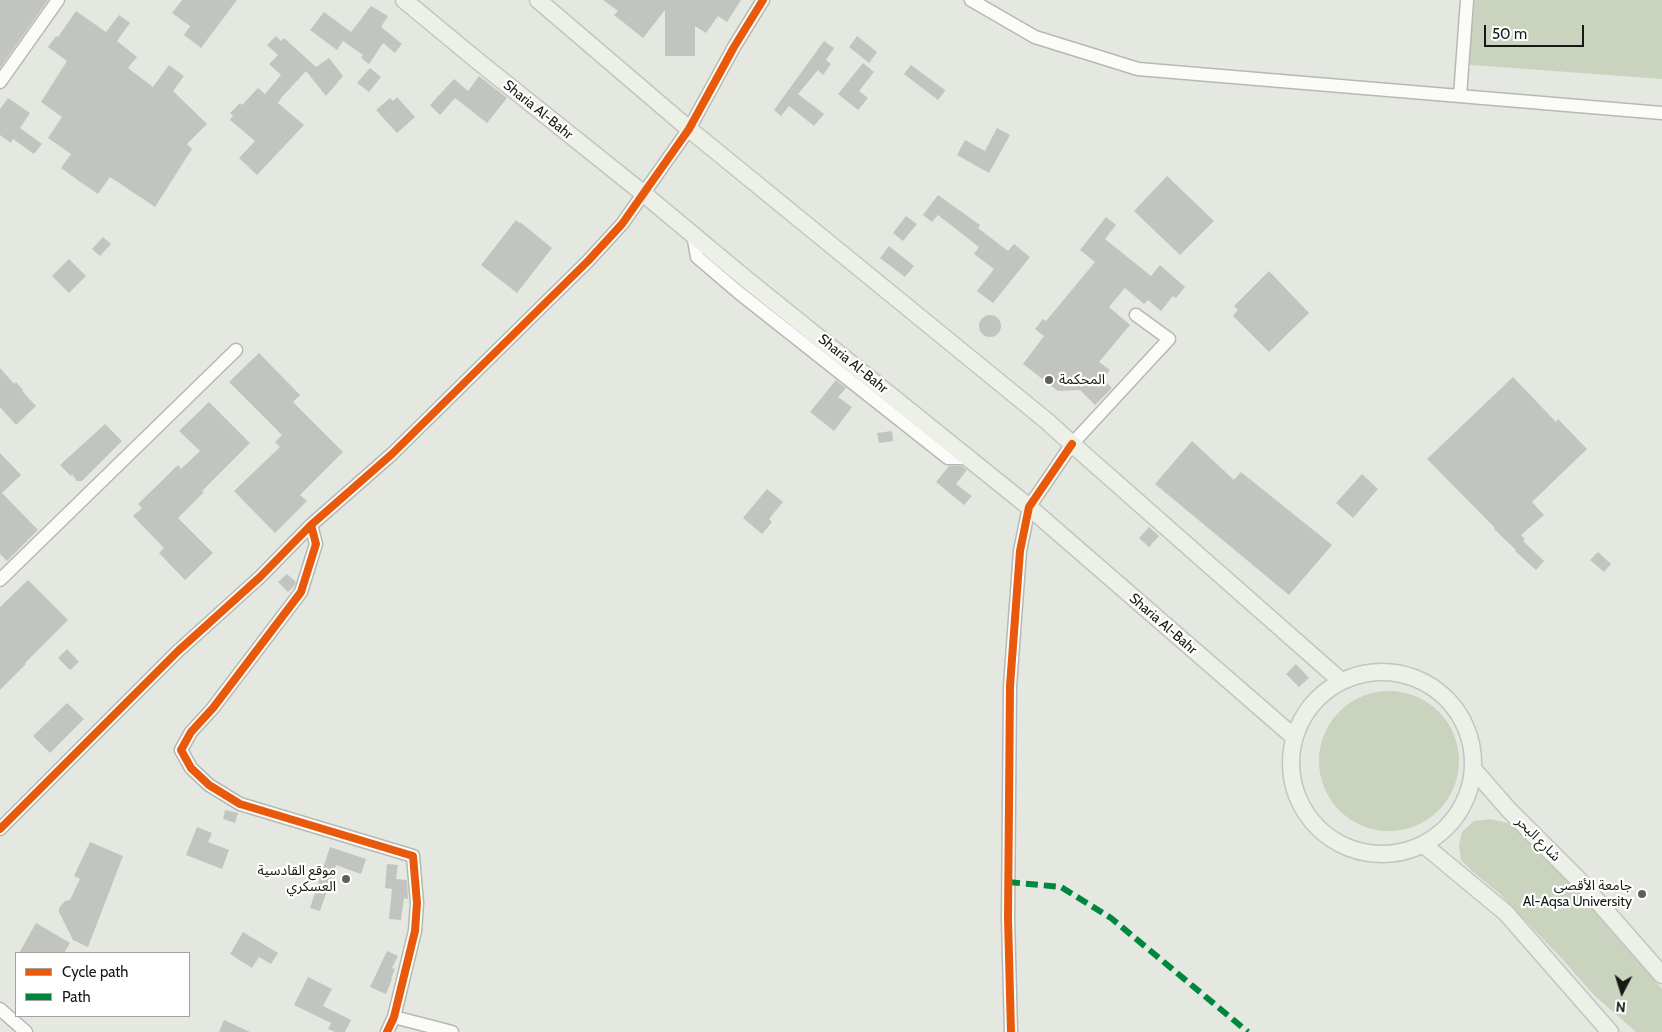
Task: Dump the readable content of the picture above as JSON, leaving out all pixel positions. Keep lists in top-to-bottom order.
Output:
{
  "streets": {
    "main road": ["Sharia Al-Bahr", "شارع البحر"]
  },
  "places": ["المحكمة", "موقع القادسية العسكري", "جامعة الأقصى Al-Aqsa University"],
  "legend": ["Cycle path", "Path"],
  "scale_bar": "50 m",
  "north": "bottom"
}
